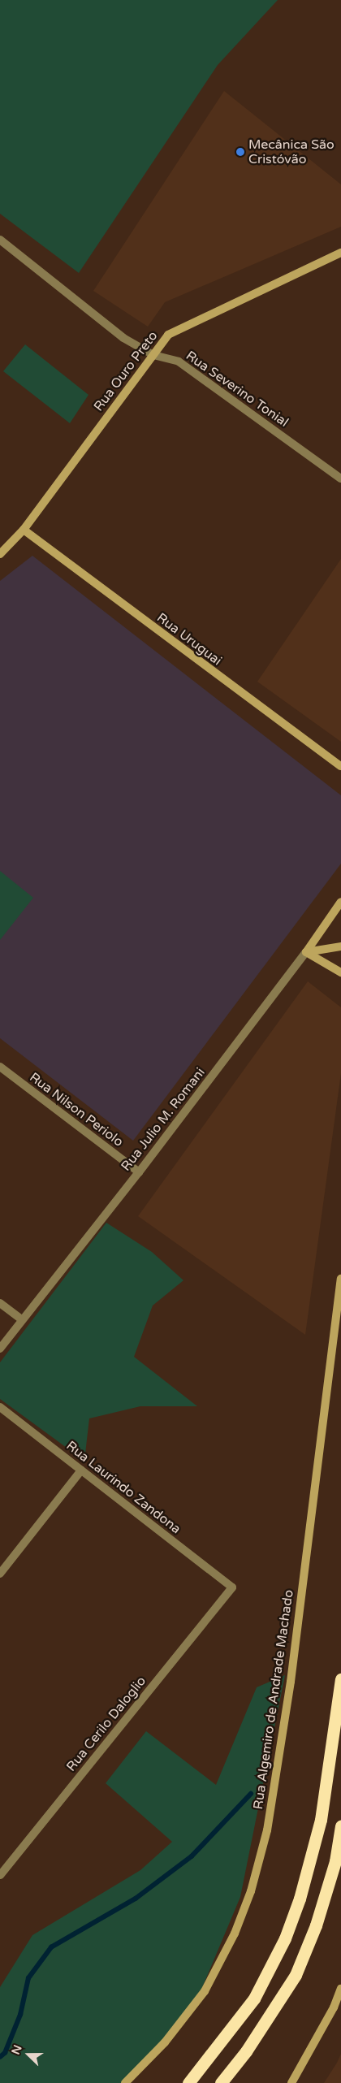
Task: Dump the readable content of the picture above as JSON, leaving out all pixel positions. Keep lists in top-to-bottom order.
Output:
{
  "streets": {
    "street": [
      "Rua Ouro Preto",
      "Rua Severino Tonial",
      "Rua Uruguai",
      "Rua Nilson Periolo",
      "Rua Julio M. Romani",
      "Rua Laurindo Zandona",
      "Rua Algemiro de Andrade Machado",
      "Rua Cerilo Daloglio"
    ]
  },
  "crossings": [
    ["Rua Ouro Preto", "Rua Severino Tonial"],
    ["Rua Ouro Preto", "Rua Uruguai"],
    ["Rua Nilson Periolo", "Rua Julio M. Romani"],
    ["Rua Laurindo Zandona", "Rua Cerilo Daloglio"]
  ],
  "places": ["Mecânica São Cristóvão"],
  "north": "left"
}
